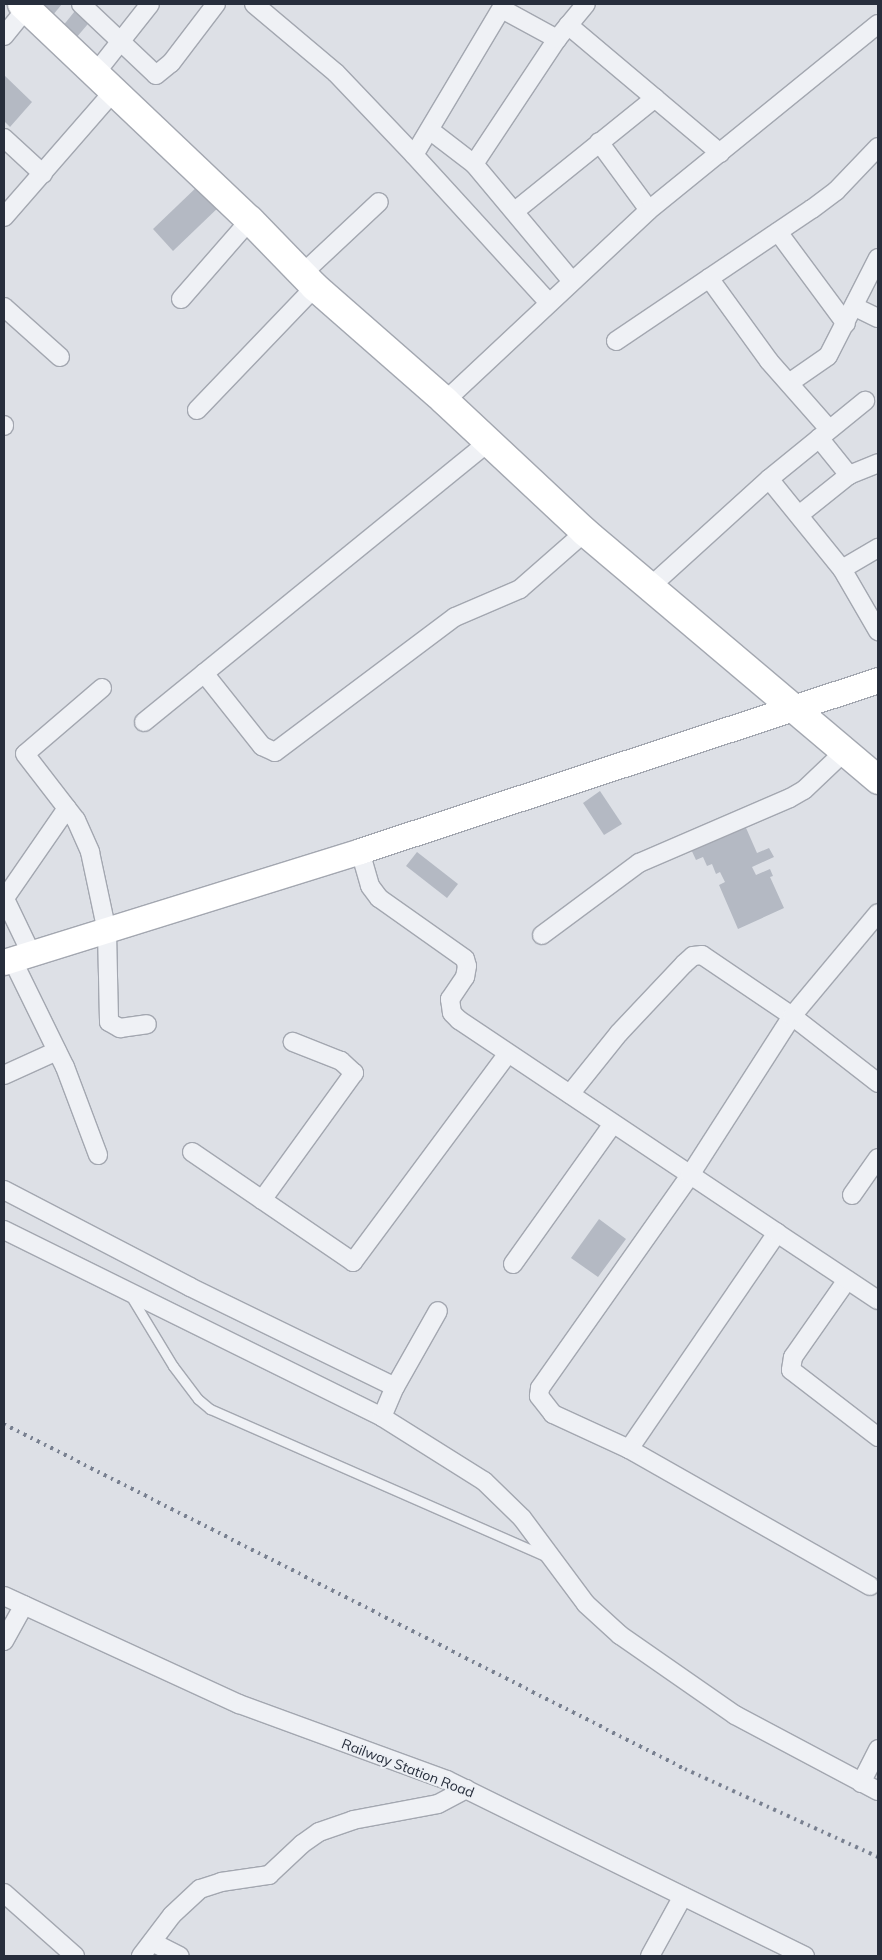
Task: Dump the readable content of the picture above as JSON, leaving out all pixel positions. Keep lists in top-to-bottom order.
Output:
{
  "streets": {
    "street": ["Railway Station Road"]
  }
}
